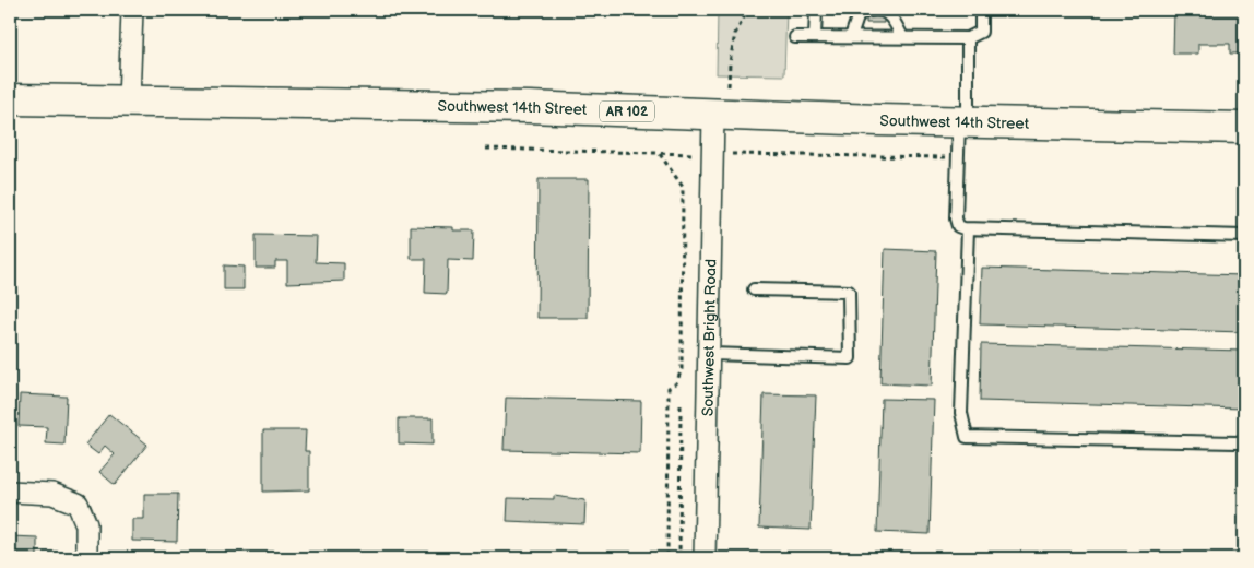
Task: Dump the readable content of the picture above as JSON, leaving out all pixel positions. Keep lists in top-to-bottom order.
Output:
{
  "streets": {
    "main road": ["Southwest 14th Street", "AR 102"],
    "street": ["Southwest Bright Road"]
  },
  "crossings": [
    ["Southwest 14th Street", "Southwest Bright Road"]
  ]
}
